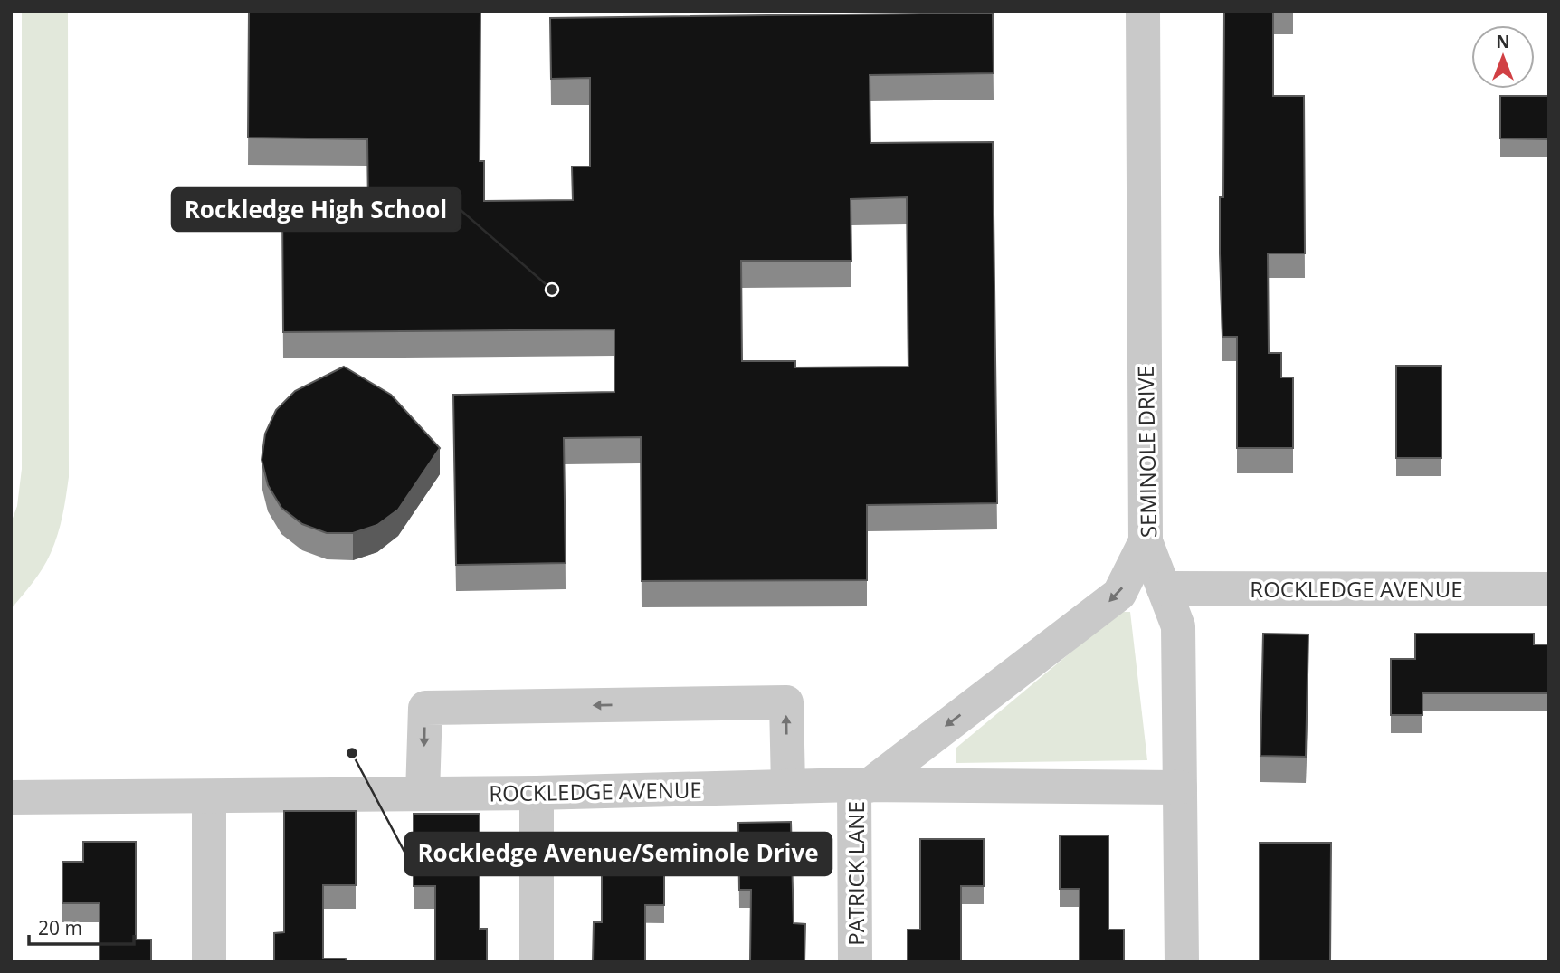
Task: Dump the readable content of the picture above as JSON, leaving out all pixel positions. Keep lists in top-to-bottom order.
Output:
{
  "streets": {
    "street": ["SEMINOLE DRIVE", "ROCKLEDGE AVENUE", "PATRICK LANE"]
  },
  "crossings": [
    ["SEMINOLE DRIVE", "ROCKLEDGE AVENUE"],
    ["ROCKLEDGE AVENUE", "PATRICK LANE"]
  ],
  "places": ["Rockledge High School", "Rockledge Avenue/Seminole Drive"],
  "scale_bar": "20 m",
  "north": "top"
}
